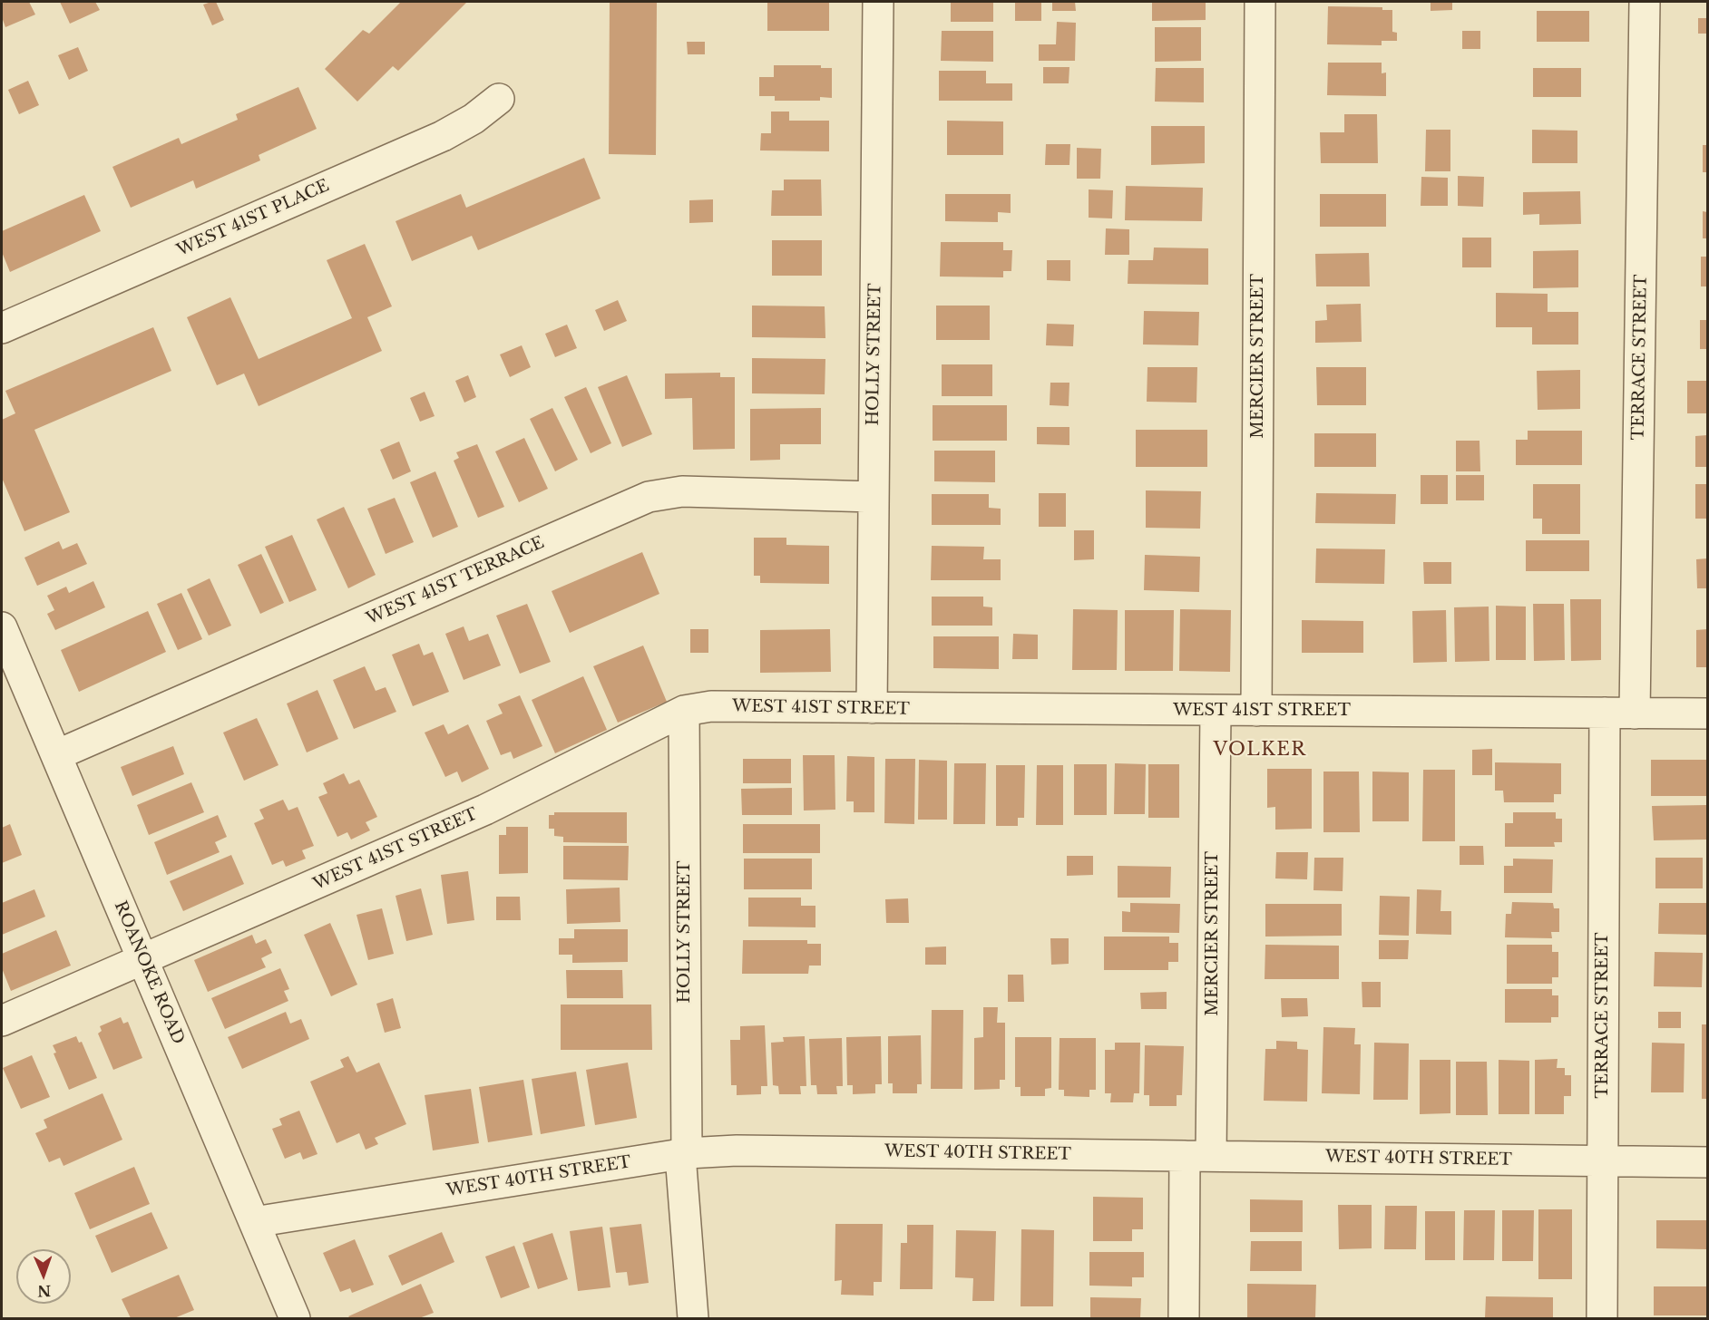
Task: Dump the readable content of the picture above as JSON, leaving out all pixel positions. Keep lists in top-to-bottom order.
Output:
{
  "streets": {
    "street": [
      "WEST 41ST PLACE",
      "HOLLY STREET",
      "MERCIER STREET",
      "TERRACE STREET",
      "WEST 41ST TERRACE",
      "WEST 41ST STREET",
      "ROANOKE ROAD",
      "WEST 40TH STREET"
    ]
  },
  "crossings": [
    ["HOLLY STREET", "WEST 41ST TERRACE"],
    ["HOLLY STREET", "WEST 41ST STREET"],
    ["HOLLY STREET", "WEST 40TH STREET"],
    ["MERCIER STREET", "WEST 41ST STREET"],
    ["MERCIER STREET", "WEST 40TH STREET"],
    ["TERRACE STREET", "WEST 41ST STREET"],
    ["TERRACE STREET", "WEST 40TH STREET"],
    ["WEST 41ST TERRACE", "ROANOKE ROAD"],
    ["WEST 41ST STREET", "ROANOKE ROAD"],
    ["ROANOKE ROAD", "WEST 40TH STREET"]
  ],
  "districts": ["VOLKER"],
  "north": "bottom"
}
